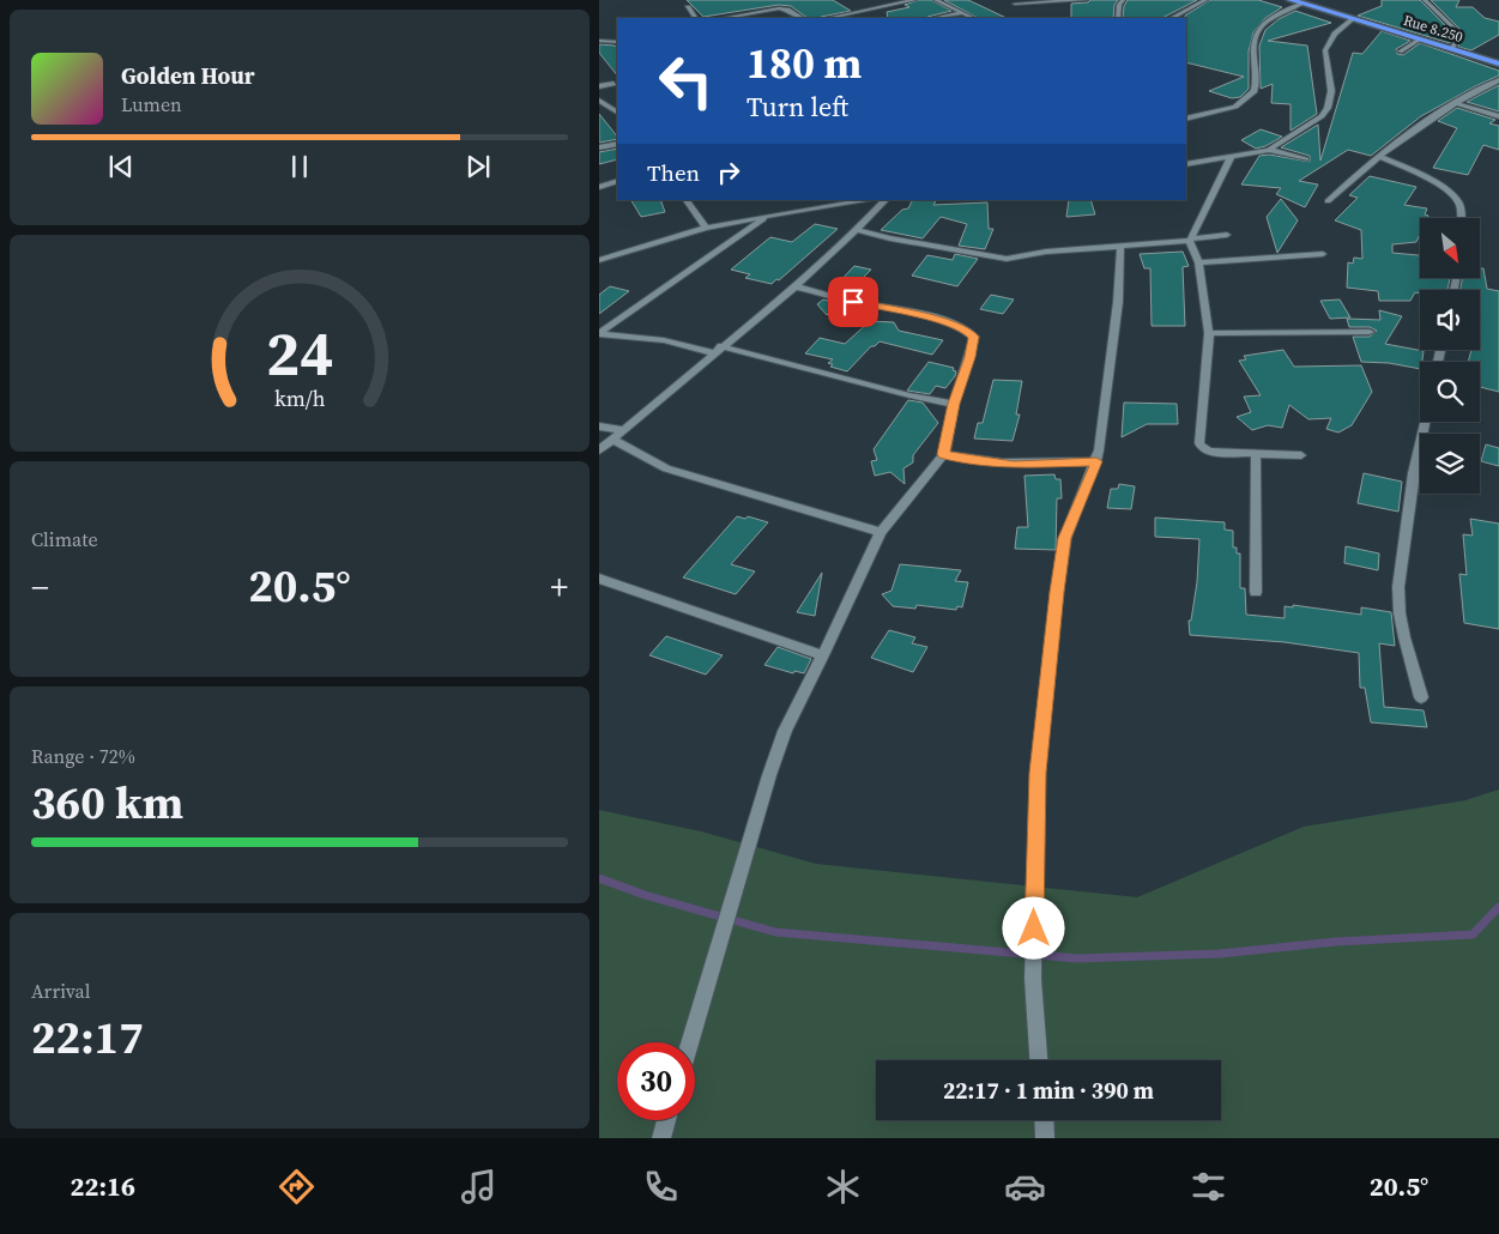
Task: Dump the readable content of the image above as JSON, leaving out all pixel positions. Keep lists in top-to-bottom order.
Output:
{
  "streets": {
    "highway": ["Rue 8.250"]
  },
  "north": "bottom right",
  "page": {
    "turn": ["180 m", "Turn left"],
    "song": ["Golden Hour", "Lumen"],
    "then": "Then",
    "tile": [
      "Climate",
      ["Range · 72%", "360 km"],
      ["Arrival", "22:17"]
    ],
    "heat": ["−", "20.5°", "+"],
    "limit": "30",
    "trip": "22:17 · 1 min · 390 m",
    "tabs": ["22:16", "20.5°"],
    "gauge": ["24", "km/h"]
  }
}
